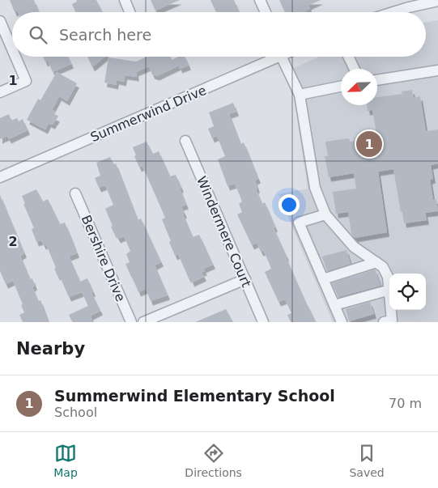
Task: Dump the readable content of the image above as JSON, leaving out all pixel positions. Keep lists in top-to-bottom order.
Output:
{
  "streets": {
    "street": ["Summerwind Drive", "Windermere Court", "Bershire Drive"]
  },
  "north": "bottom left",
  "page": {
    "search": "Search here",
    "pins": "1",
    "heading": "Nearby",
    "list": [
      {
        "mark": "1",
        "name": "Summerwind Elementary School",
        "note": "School",
        "value": "70 m"
      }
    ],
    "nav": ["Map", "Directions", "Saved"]
  },
  "grid": {
    "rows": ["1", "2"]
  }
}
